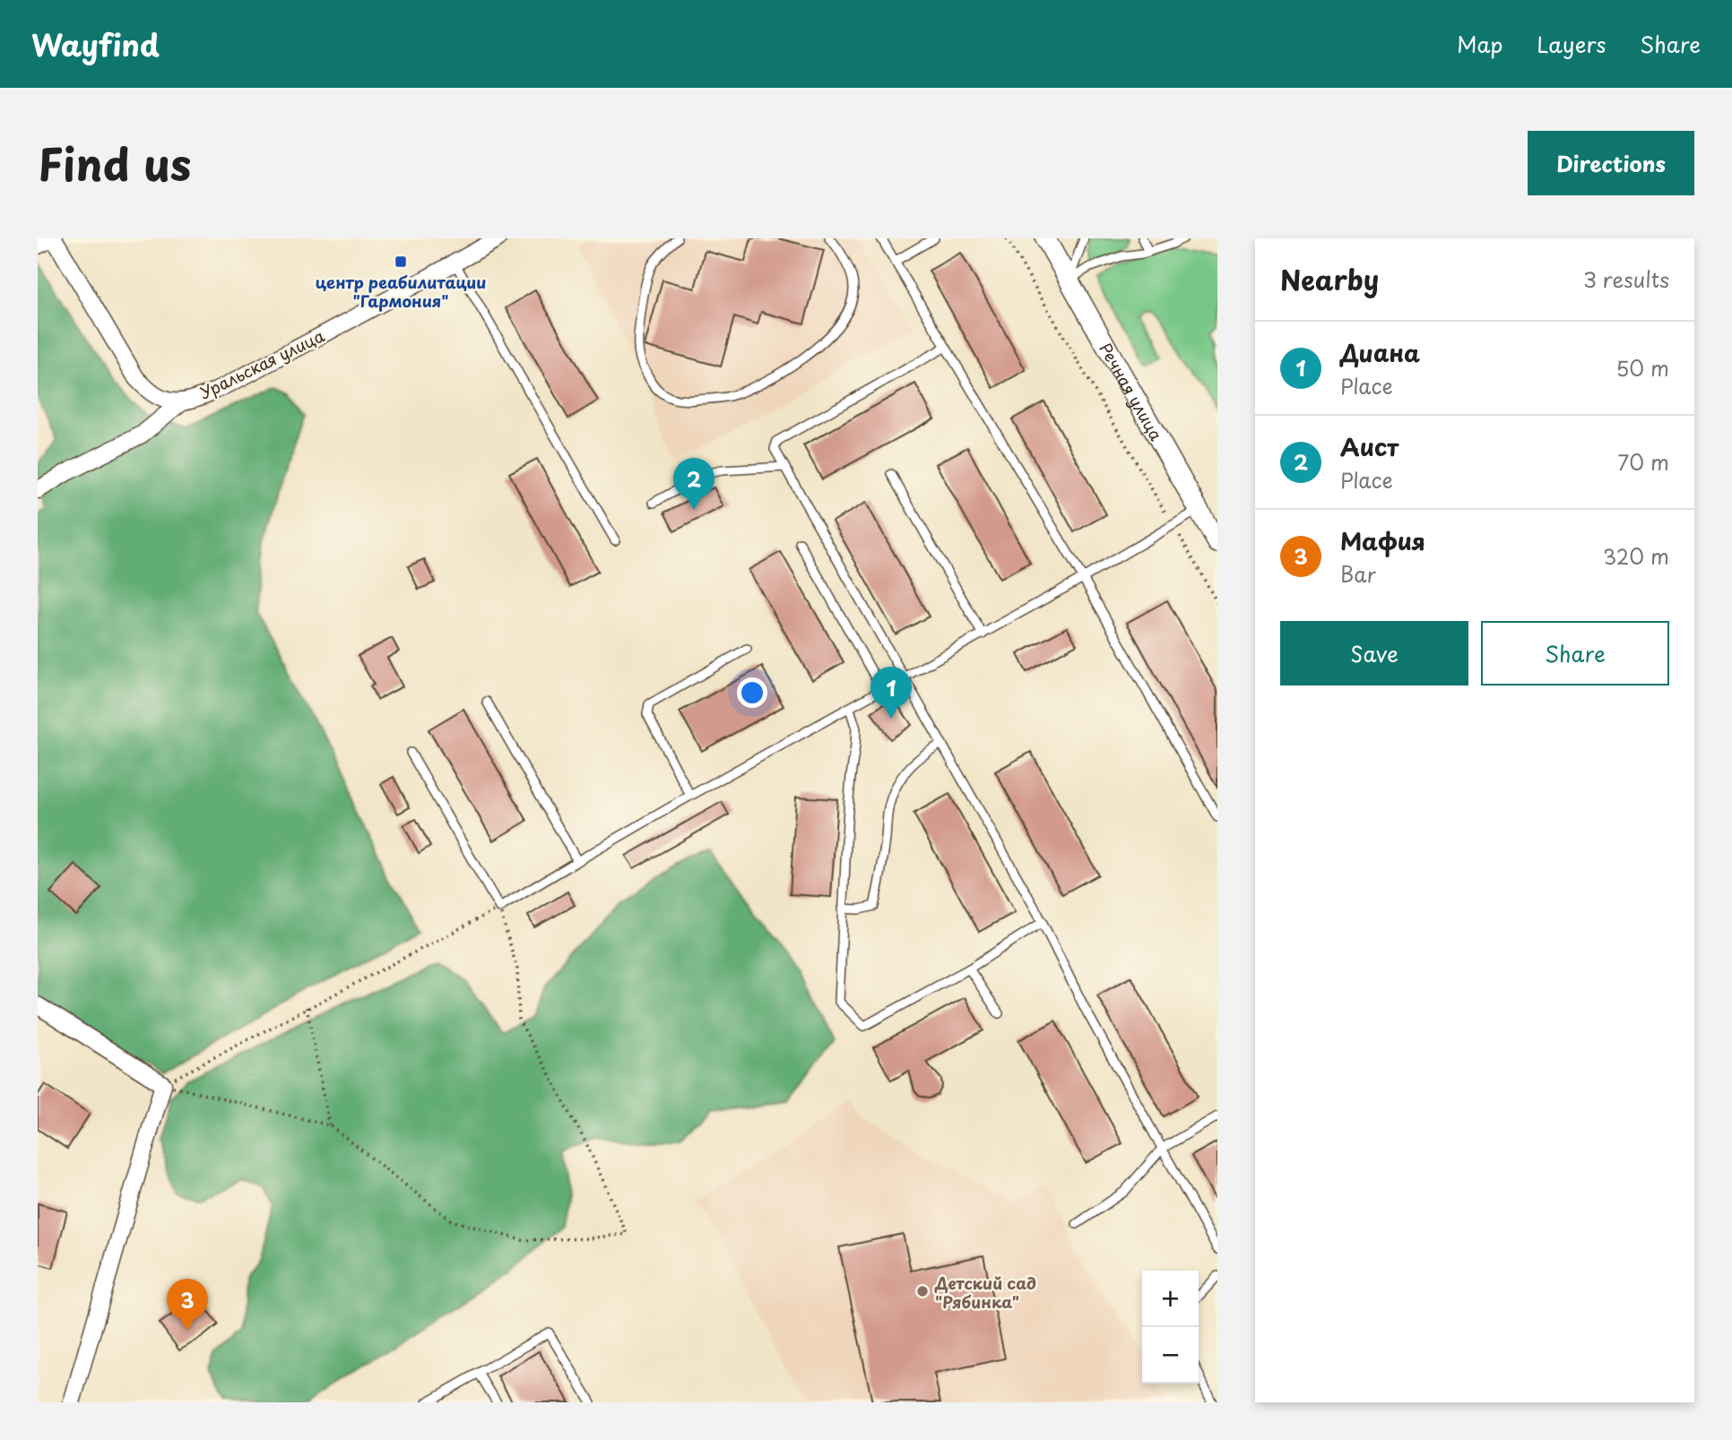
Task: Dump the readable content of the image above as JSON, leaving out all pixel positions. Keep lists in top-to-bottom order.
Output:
{
  "streets": {
    "street": ["Уральская улица", "Речная улица"]
  },
  "places": {
    "transit": ["центр реабилитации \"Гармония\""],
    "other": ["Детский сад \"Рябинка\""]
  },
  "page": {
    "header": "Wayfind",
    "nav": ["Map", "Layers", "Share"],
    "title": "Find us",
    "buttons": [
      "Directions",
      ["Save", "Share"]
    ],
    "heading": ["Nearby", "3 results"],
    "list": [
      {
        "mark": "1",
        "name": "Диана",
        "note": "Place",
        "value": "50 m"
      },
      {
        "mark": "2",
        "name": "Аист",
        "note": "Place",
        "value": "70 m"
      },
      {
        "mark": "3",
        "name": "Мафия",
        "note": "Bar",
        "value": "320 m"
      }
    ],
    "pins": ["2", "1", "3"],
    "map_buttons": ["+", "−"]
  }
}
